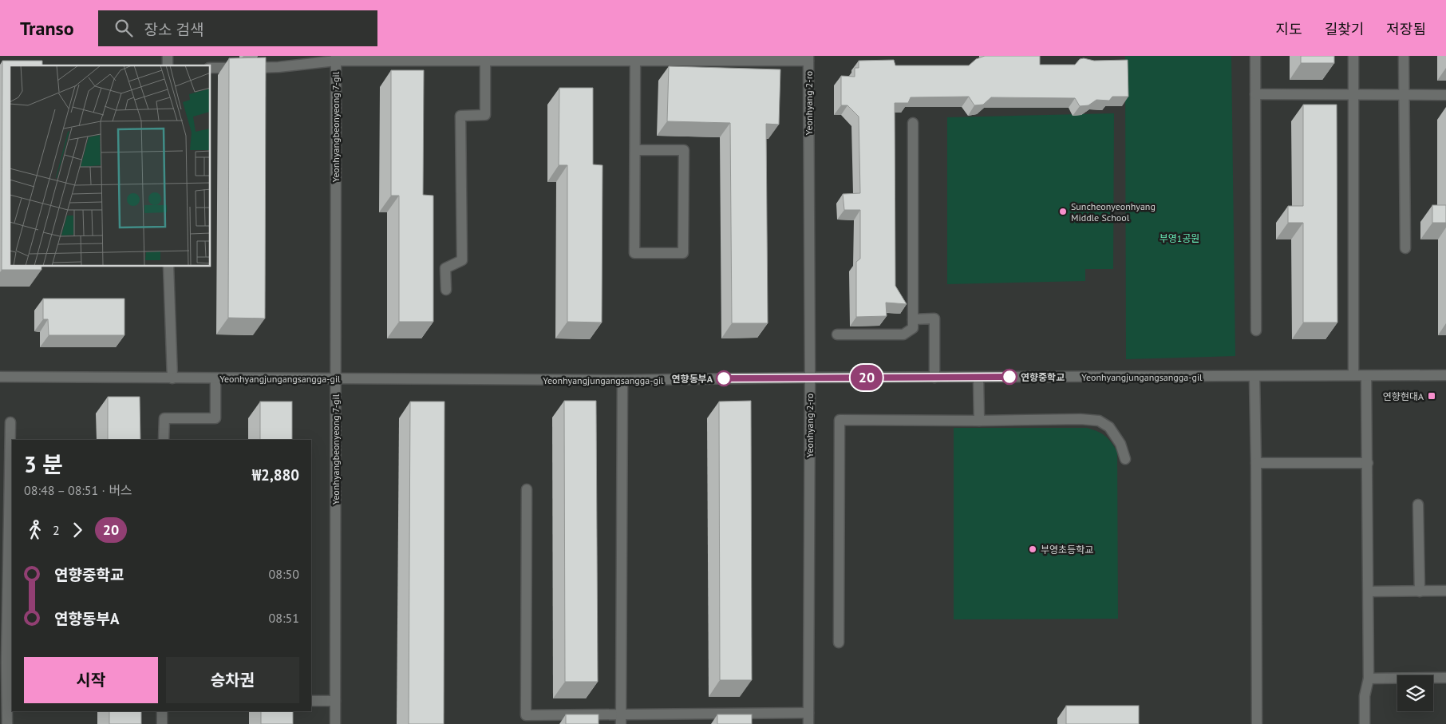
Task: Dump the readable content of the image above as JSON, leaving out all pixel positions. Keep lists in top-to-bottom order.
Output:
{
  "streets": {
    "street": ["Yeonhyang 2-ro", "Yeonhyangbeonyeong 7-gil", "Yeonhyangjungangsangga-gil"]
  },
  "crossings": [
    ["Yeonhyang 2-ro", "Yeonhyangjungangsangga-gil"],
    ["Yeonhyangbeonyeong 7-gil", "Yeonhyangjungangsangga-gil"]
  ],
  "parks": ["부영1공원"],
  "places": {
    "other": [
      "Suncheonyeonhyang Middle School",
      "연향중학교",
      "연향동부A",
      "부영초등학교"
    ],
    "transit": ["연향현대A"]
  },
  "lines": ["bus line 20"],
  "page": {
    "header": "Transo",
    "search": "장소 검색",
    "nav": ["지도", "길찾기", "저장됨"],
    "on_map": "20",
    "heading": ["3 분", "08:48 – 08:51 · 버스", "₩2,880"],
    "legs": ["2", "20"],
    "list": [
      {
        "name": "연향중학교",
        "value": "08:50"
      },
      {
        "name": "연향동부A",
        "value": "08:51"
      }
    ],
    "buttons": ["시작", "승차권"]
  }
}
